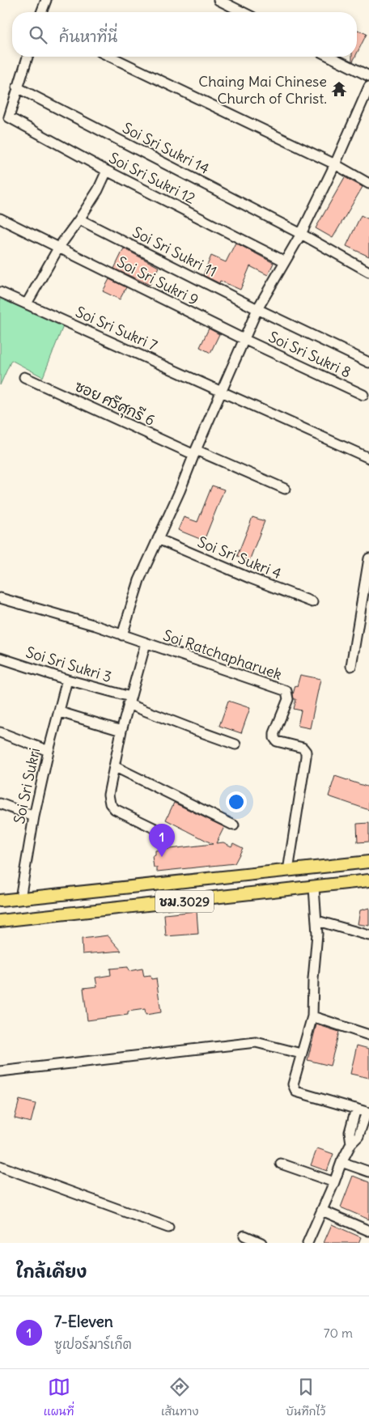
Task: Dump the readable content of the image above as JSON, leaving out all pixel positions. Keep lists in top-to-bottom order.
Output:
{
  "streets": {
    "main road": ["ชม.3029"],
    "street": [
      "Soi Sri Sukri 14",
      "Soi Sri Sukri 12",
      "Soi Sri Sukri 11",
      "Soi Sri Sukri 9",
      "Soi Sri Sukri 7",
      "Soi Sri Sukri 8",
      "ซอย ศรีศุกรี 6",
      "Soi Sri Sukri 4",
      "Soi Ratchapharuek",
      "Soi Sri Sukri 3",
      "Soi Sri Sukri"
    ]
  },
  "crossings": [
    ["Soi Sri Sukri 14", "Soi Sri Sukri 12"],
    ["Soi Sri Sukri 9", "Soi Sri Sukri 8"],
    ["Soi Ratchapharuek", "ชม.3029"],
    ["Soi Sri Sukri 3", "Soi Sri Sukri"],
    ["Soi Sri Sukri", "ชม.3029"]
  ],
  "places": {
    "temple": ["Chaing Mai Chinese Church of Christ."]
  },
  "page": {
    "search": "ค้นหาที่นี่",
    "pins": "1",
    "heading": "ใกล้เคียง",
    "list": [
      {
        "mark": "1",
        "name": "7-Eleven",
        "note": "ซูเปอร์มาร์เก็ต",
        "value": "70 m"
      }
    ],
    "nav": ["แผนที่", "เส้นทาง", "บันทึกไว้"]
  }
}
